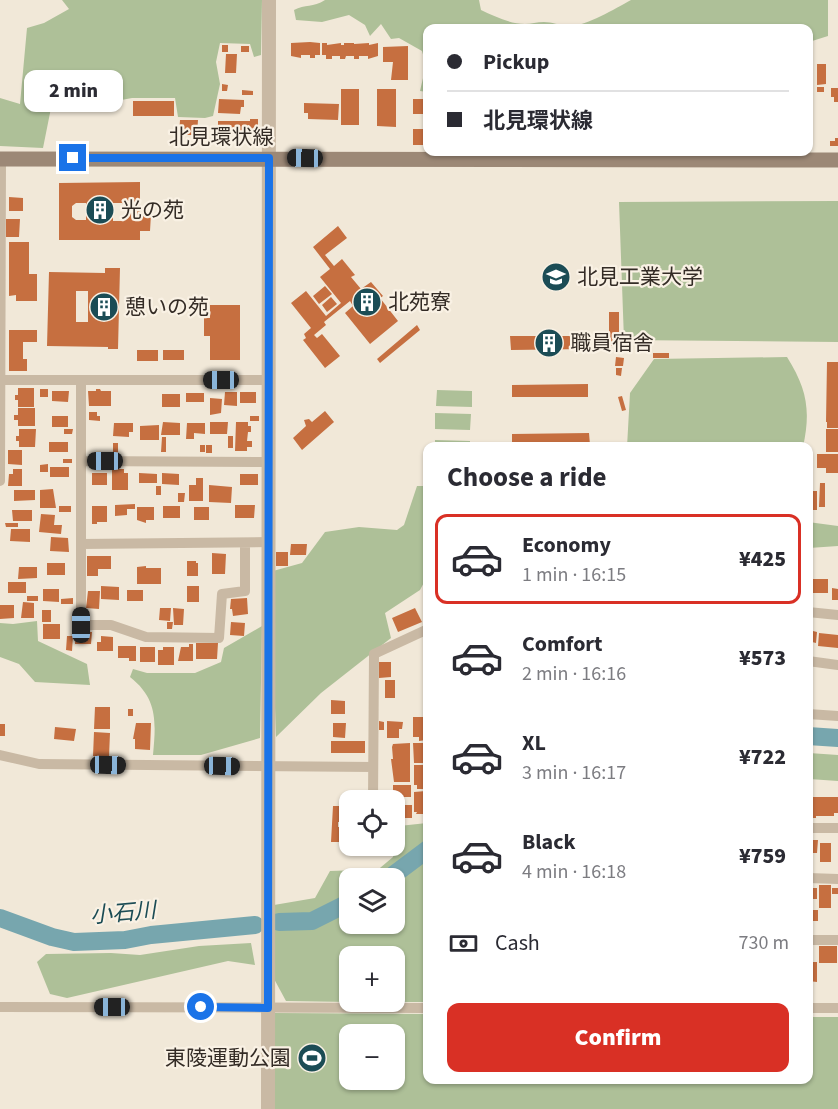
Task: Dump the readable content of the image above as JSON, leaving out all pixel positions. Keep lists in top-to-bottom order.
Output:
{
  "streets": {
    "main road": ["北見環状線"]
  },
  "water": ["小石川"],
  "places": {
    "building": [
      "光の苑",
      "北苑寮",
      "憩いの苑",
      "職員宿舎"
    ],
    "school or university": ["北見工業大学"],
    "sports": ["東陵運動公園"]
  },
  "page": {
    "banner": ["Pickup", "北見環状線"],
    "bubble": "2 min",
    "heading": "Choose a ride",
    "list": [
      {
        "name": "Economy",
        "note": "1 min · 16:15",
        "value": "¥425"
      },
      {
        "name": "Comfort",
        "note": "2 min · 16:16",
        "value": "¥573"
      },
      {
        "name": "XL",
        "note": "3 min · 16:17",
        "value": "¥722"
      },
      {
        "name": "Black",
        "note": "4 min · 16:18",
        "value": "¥759"
      }
    ],
    "map_buttons": ["+", "−"],
    "pay": ["Cash", "730 m"],
    "buttons": "Confirm"
  }
}
